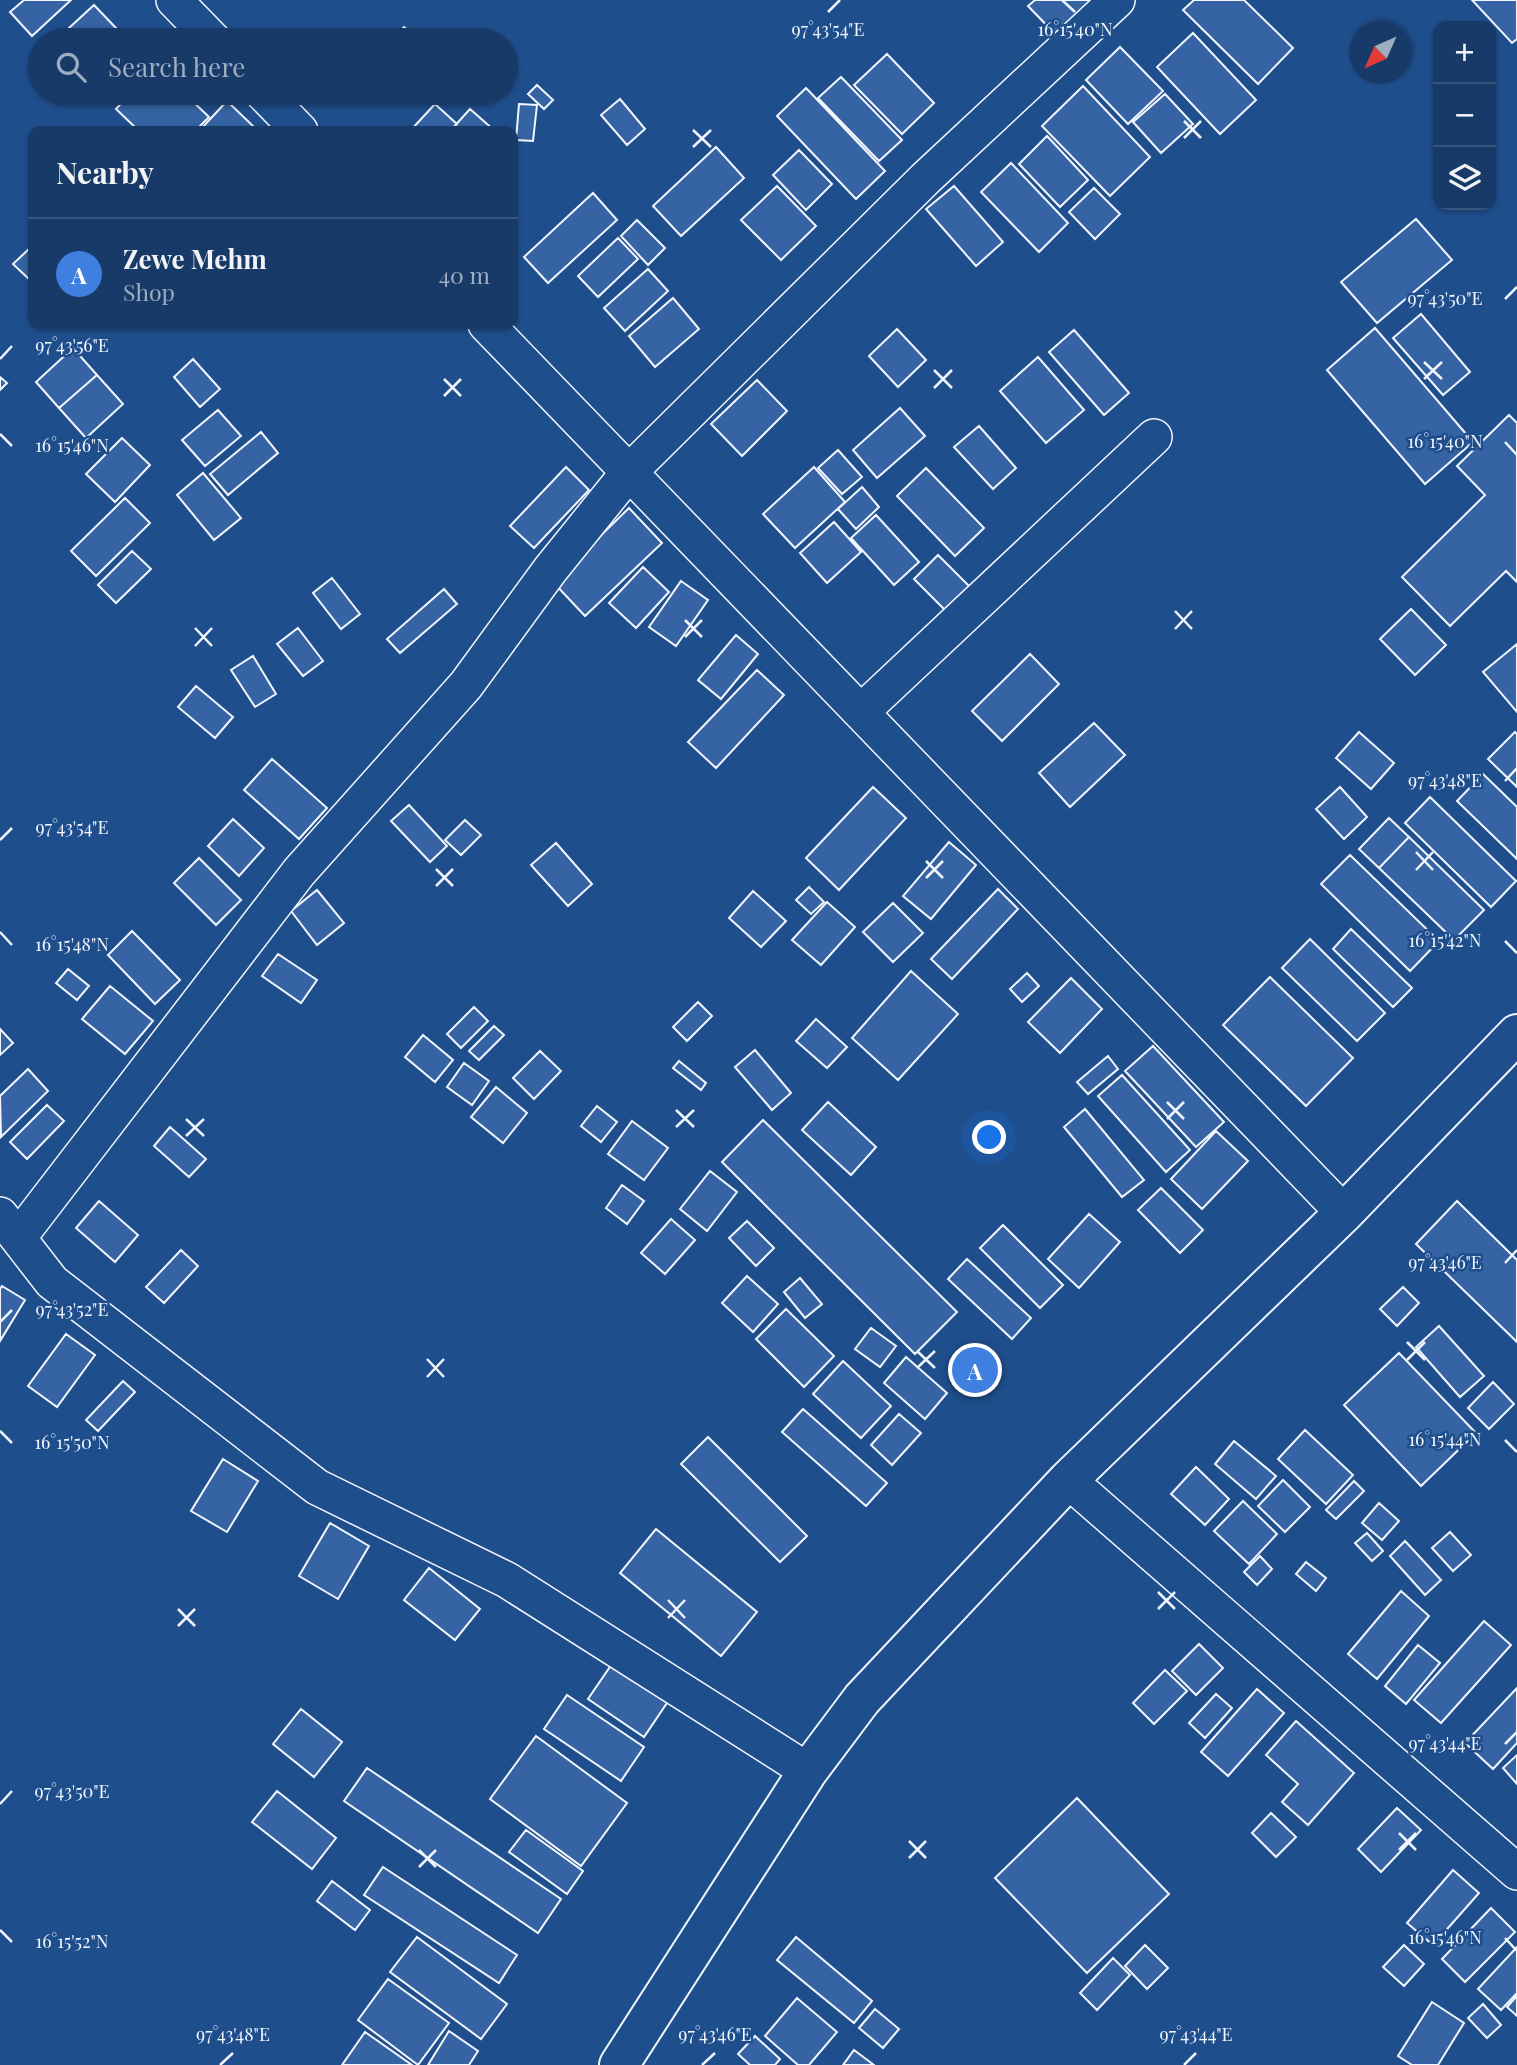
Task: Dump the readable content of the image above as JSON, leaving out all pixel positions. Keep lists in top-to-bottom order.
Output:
{
  "north": "bottom left",
  "page": {
    "map_buttons": ["+", "−"],
    "search": "Search here",
    "heading": "Nearby",
    "list": [
      {
        "mark": "A",
        "name": "Zewe Mehm",
        "note": "Shop",
        "value": "40 m"
      }
    ],
    "pins": "A"
  },
  "coordinates": [
    "97°43'54\"E",
    "16°15'40\"N",
    "97°43'50\"E",
    "97°43'56\"E",
    "16°15'46\"N",
    "97°43'48\"E",
    "16°15'42\"N",
    "16°15'48\"N",
    "97°43'46\"E",
    "97°43'52\"E",
    "16°15'44\"N",
    "16°15'50\"N",
    "97°43'44\"E",
    "16°15'52\"N"
  ]
}
